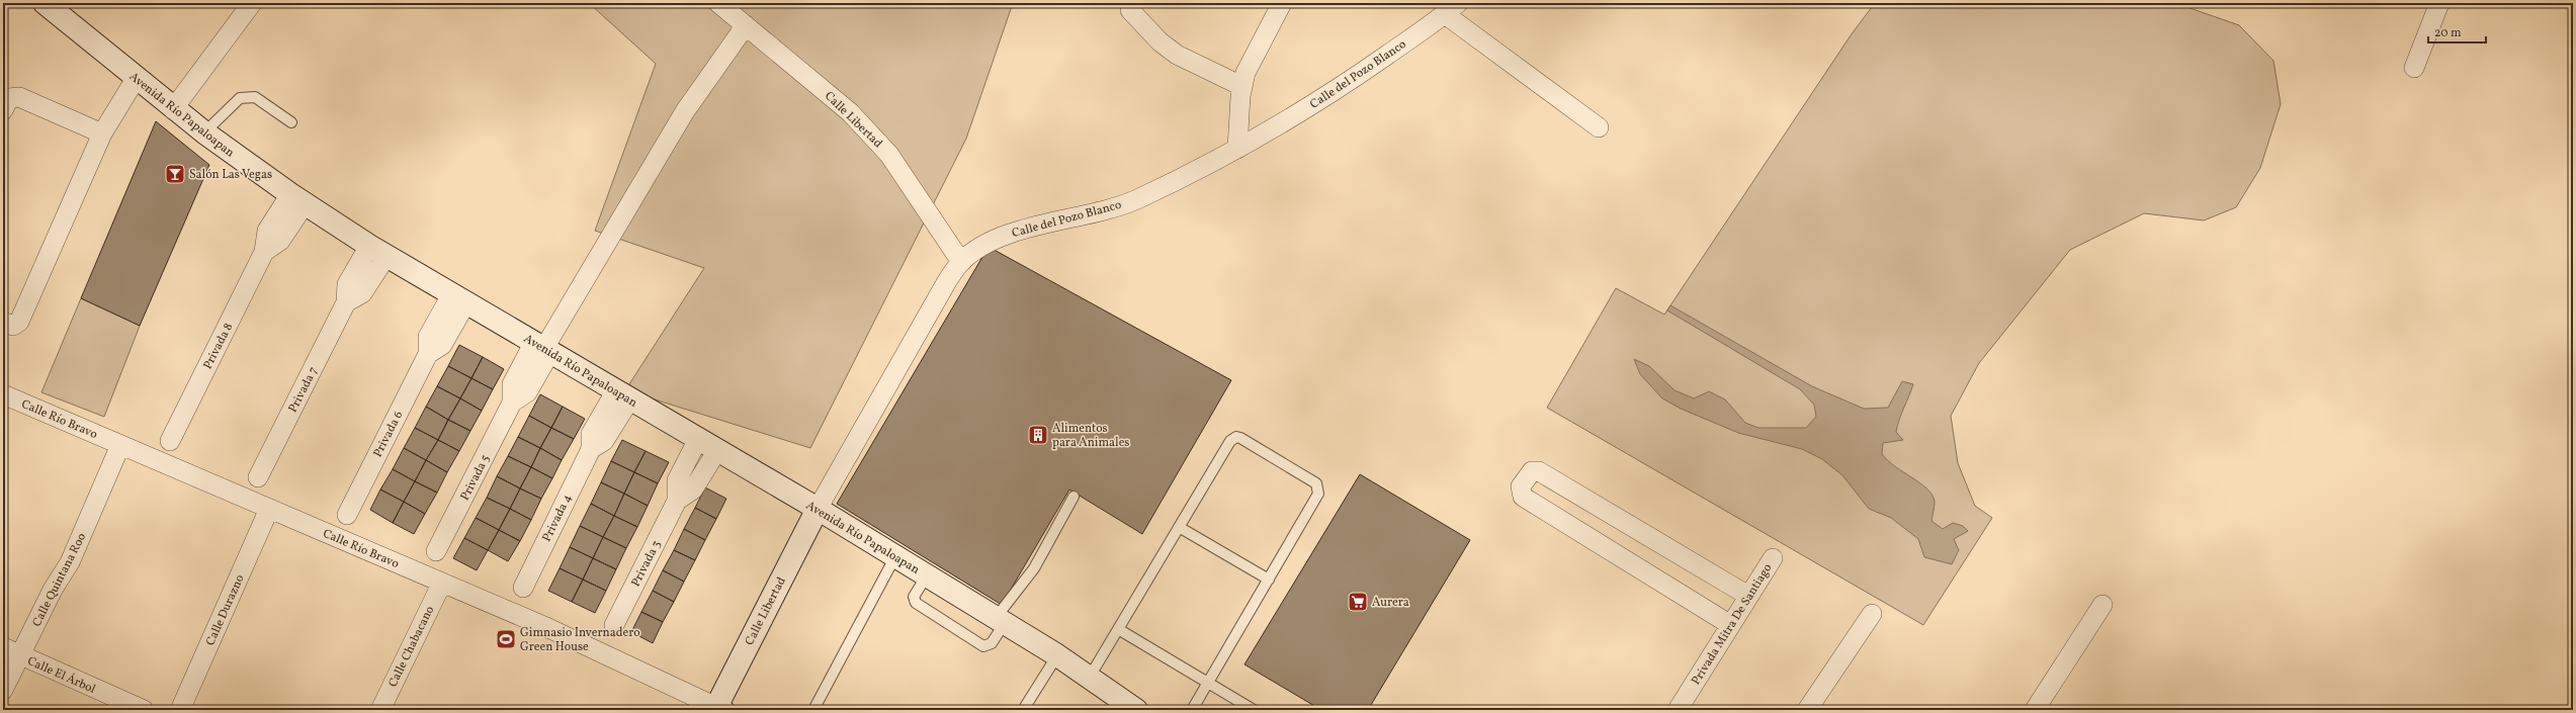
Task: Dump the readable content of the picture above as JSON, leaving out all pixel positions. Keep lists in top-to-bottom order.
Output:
{
  "streets": {
    "main road": ["Avenida Río Papaloapan", "Calle Libertad"],
    "street": [
      "Calle del Pozo Blanco",
      "Privada 8",
      "Privada 7",
      "Calle Río Bravo",
      "Privada 6",
      "Privada 5",
      "Privada 4",
      "Privada 3",
      "Calle Quintana Roo",
      "Calle Durazno",
      "Privada Mitra De Santiago",
      "Calle Chabacano",
      "Calle El Árbol"
    ]
  },
  "crossings": [
    ["Calle del Pozo Blanco", "Avenida Río Papaloapan"],
    ["Calle del Pozo Blanco", "Calle Libertad"],
    ["Avenida Río Papaloapan", "Calle Libertad"],
    ["Avenida Río Papaloapan", "Privada 8"],
    ["Avenida Río Papaloapan", "Privada 7"],
    ["Avenida Río Papaloapan", "Privada 6"],
    ["Avenida Río Papaloapan", "Privada 5"],
    ["Avenida Río Papaloapan", "Privada 4"],
    ["Avenida Río Papaloapan", "Privada 3"],
    ["Calle Libertad", "Calle Río Bravo"],
    ["Calle Libertad", "Privada 5"],
    ["Calle Río Bravo", "Calle Quintana Roo"],
    ["Calle Río Bravo", "Calle Durazno"],
    ["Calle Río Bravo", "Calle Chabacano"],
    ["Calle Quintana Roo", "Calle El Árbol"]
  ],
  "places": {
    "bar": ["Salón Las Vegas"],
    "building": ["Alimentos para Animales"],
    "supermarket": ["Aurera"],
    "sports": ["Gimnasio Invernadero Green House"]
  },
  "scale_bar": "20 m"
}
